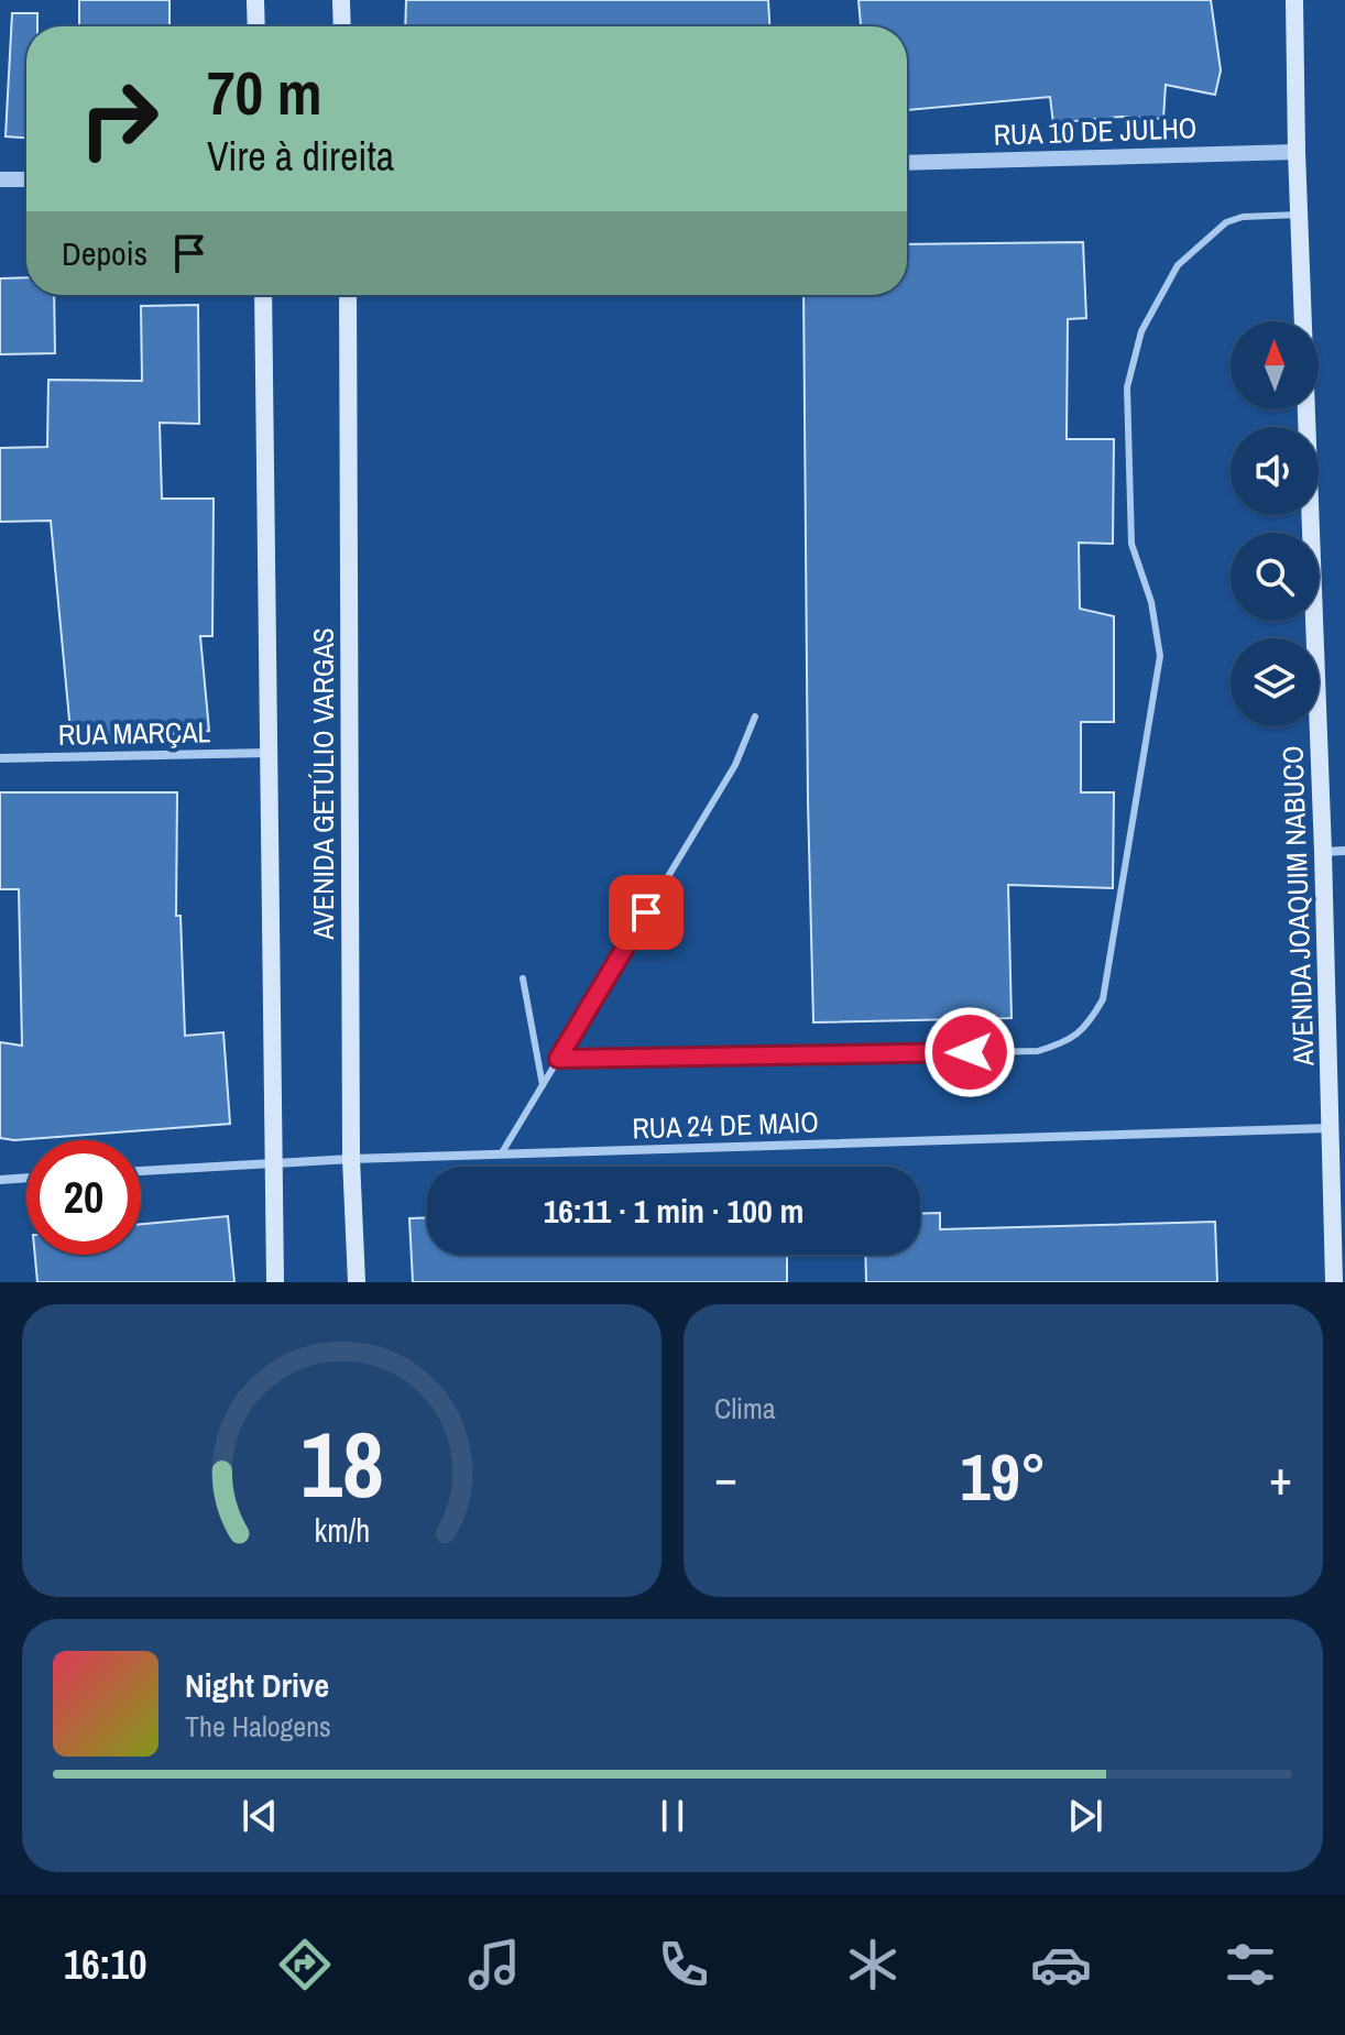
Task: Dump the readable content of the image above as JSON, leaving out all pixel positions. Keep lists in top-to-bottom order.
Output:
{
  "streets": {
    "main road": ["AVENIDA GETÚLIO VARGAS", "AVENIDA JOAQUIM NABUCO"],
    "street": ["RUA 10 DE JULHO", "RUA MARÇAL", "RUA 24 DE MAIO"]
  },
  "crossings": [
    ["RUA 10 DE JULHO", "AVENIDA JOAQUIM NABUCO"],
    ["RUA MARÇAL", "AVENIDA GETÚLIO VARGAS"],
    ["AVENIDA GETÚLIO VARGAS", "RUA 24 DE MAIO"],
    ["AVENIDA JOAQUIM NABUCO", "RUA 24 DE MAIO"]
  ],
  "north": "top",
  "page": {
    "turn": ["70 m", "Vire à direita"],
    "then": "Depois",
    "limit": "20",
    "trip": "16:11 · 1 min · 100 m",
    "tile": "Clima",
    "heat": ["−", "19°", "+"],
    "song": ["Night Drive", "The Halogens"],
    "tabs": "16:10",
    "gauge": ["18", "km/h"]
  }
}
